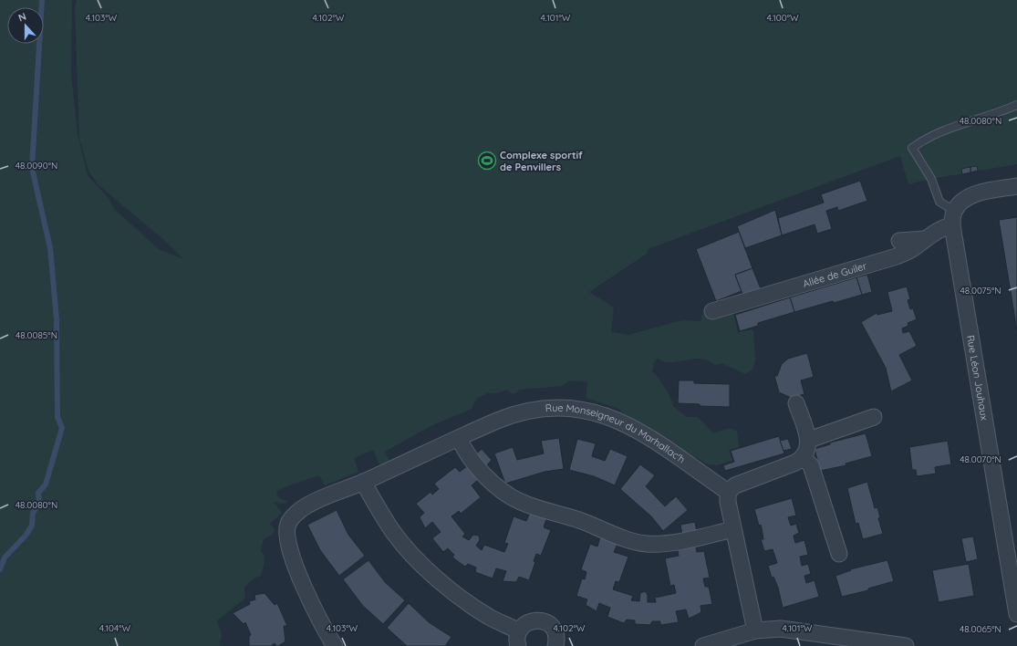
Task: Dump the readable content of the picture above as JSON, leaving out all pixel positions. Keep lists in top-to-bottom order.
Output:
{
  "streets": {
    "street": ["Allée de Guiler", "Rue Léon Jouhaux", "Rue Monseigneur du Marhallac'h"]
  },
  "crossings": [
    ["Allée de Guiler", "Rue Léon Jouhaux"]
  ],
  "places": {
    "sports": ["Complexe sportif de Penvillers"]
  },
  "north": "top",
  "coordinates": [
    "4.103°W",
    "4.102°W",
    "4.101°W",
    "4.100°W",
    "48.0080°N",
    "48.0090°N",
    "48.0075°N",
    "48.0085°N",
    "48.0070°N",
    "4.104°W",
    "48.0065°N"
  ]
}
